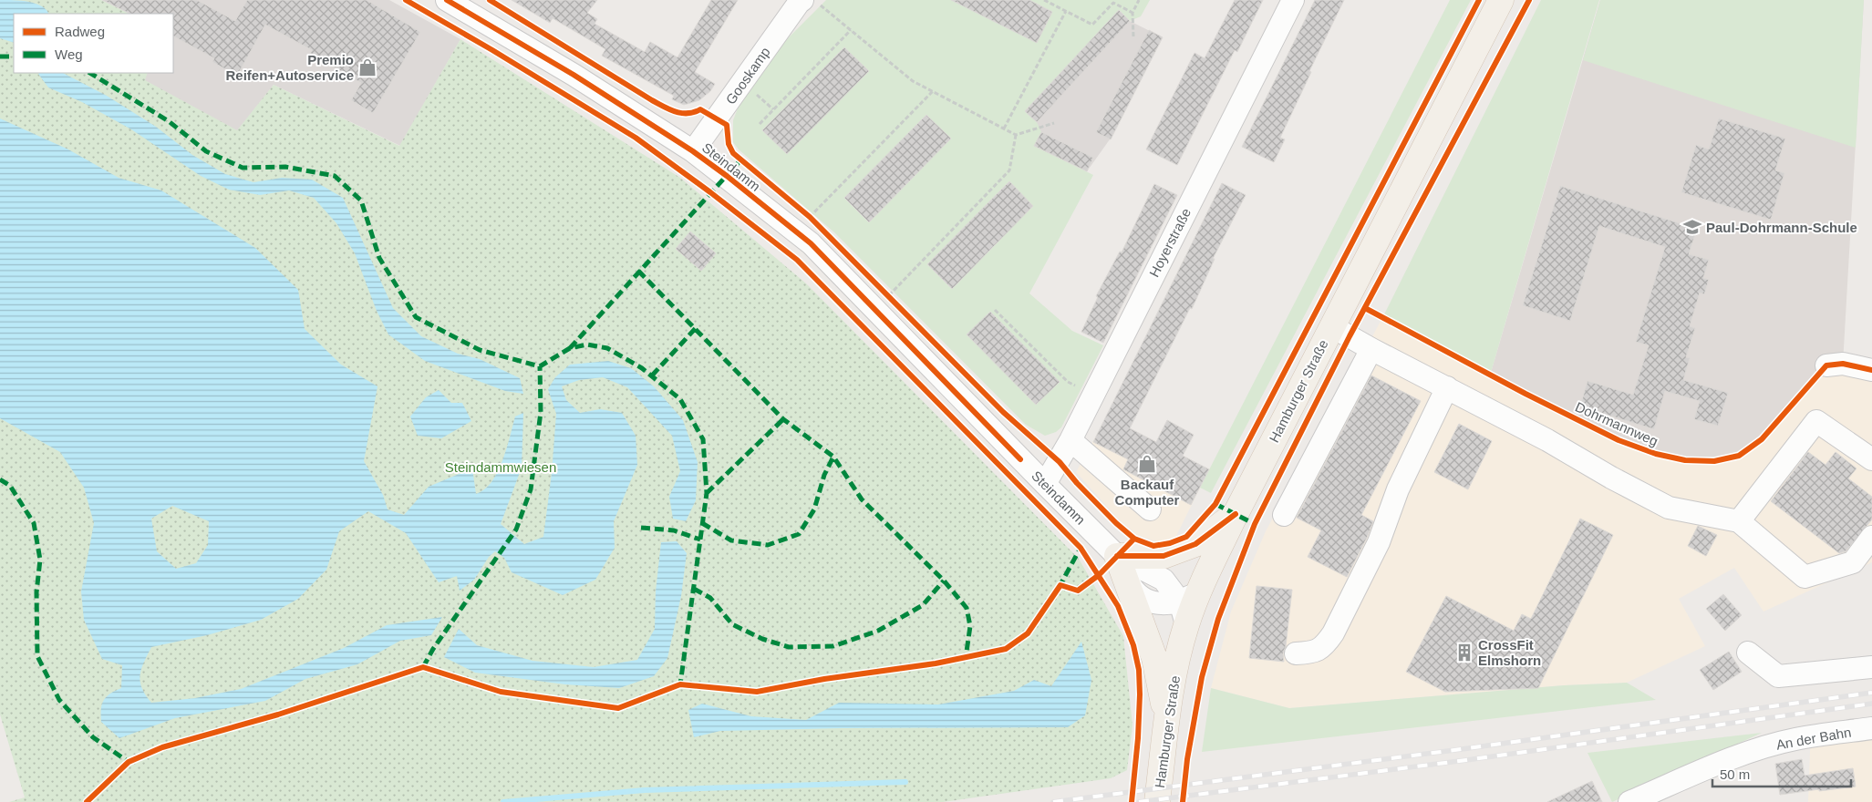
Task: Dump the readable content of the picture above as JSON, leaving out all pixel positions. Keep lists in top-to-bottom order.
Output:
{
  "streets": {
    "main road": ["Hamburger Straße"],
    "street": [
      "Gooskamp",
      "Steindamm",
      "Hoyerstraße",
      "An der Bahn"
    ],
    "cycle path": ["Dohrmannweg"]
  },
  "crossings": [
    ["Gooskamp", "Steindamm"],
    ["Steindamm", "Hoyerstraße"],
    ["Steindamm", "Hamburger Straße"]
  ],
  "parks": ["Steindammwiesen"],
  "places": {
    "shop": ["Premio Reifen+Autoservice", "Backauf Computer"],
    "school or university": ["Paul-Dohrmann-Schule"],
    "building": ["CrossFit Elmshorn"]
  },
  "legend": ["Radweg", "Weg"],
  "scale_bar": "50 m"
}
